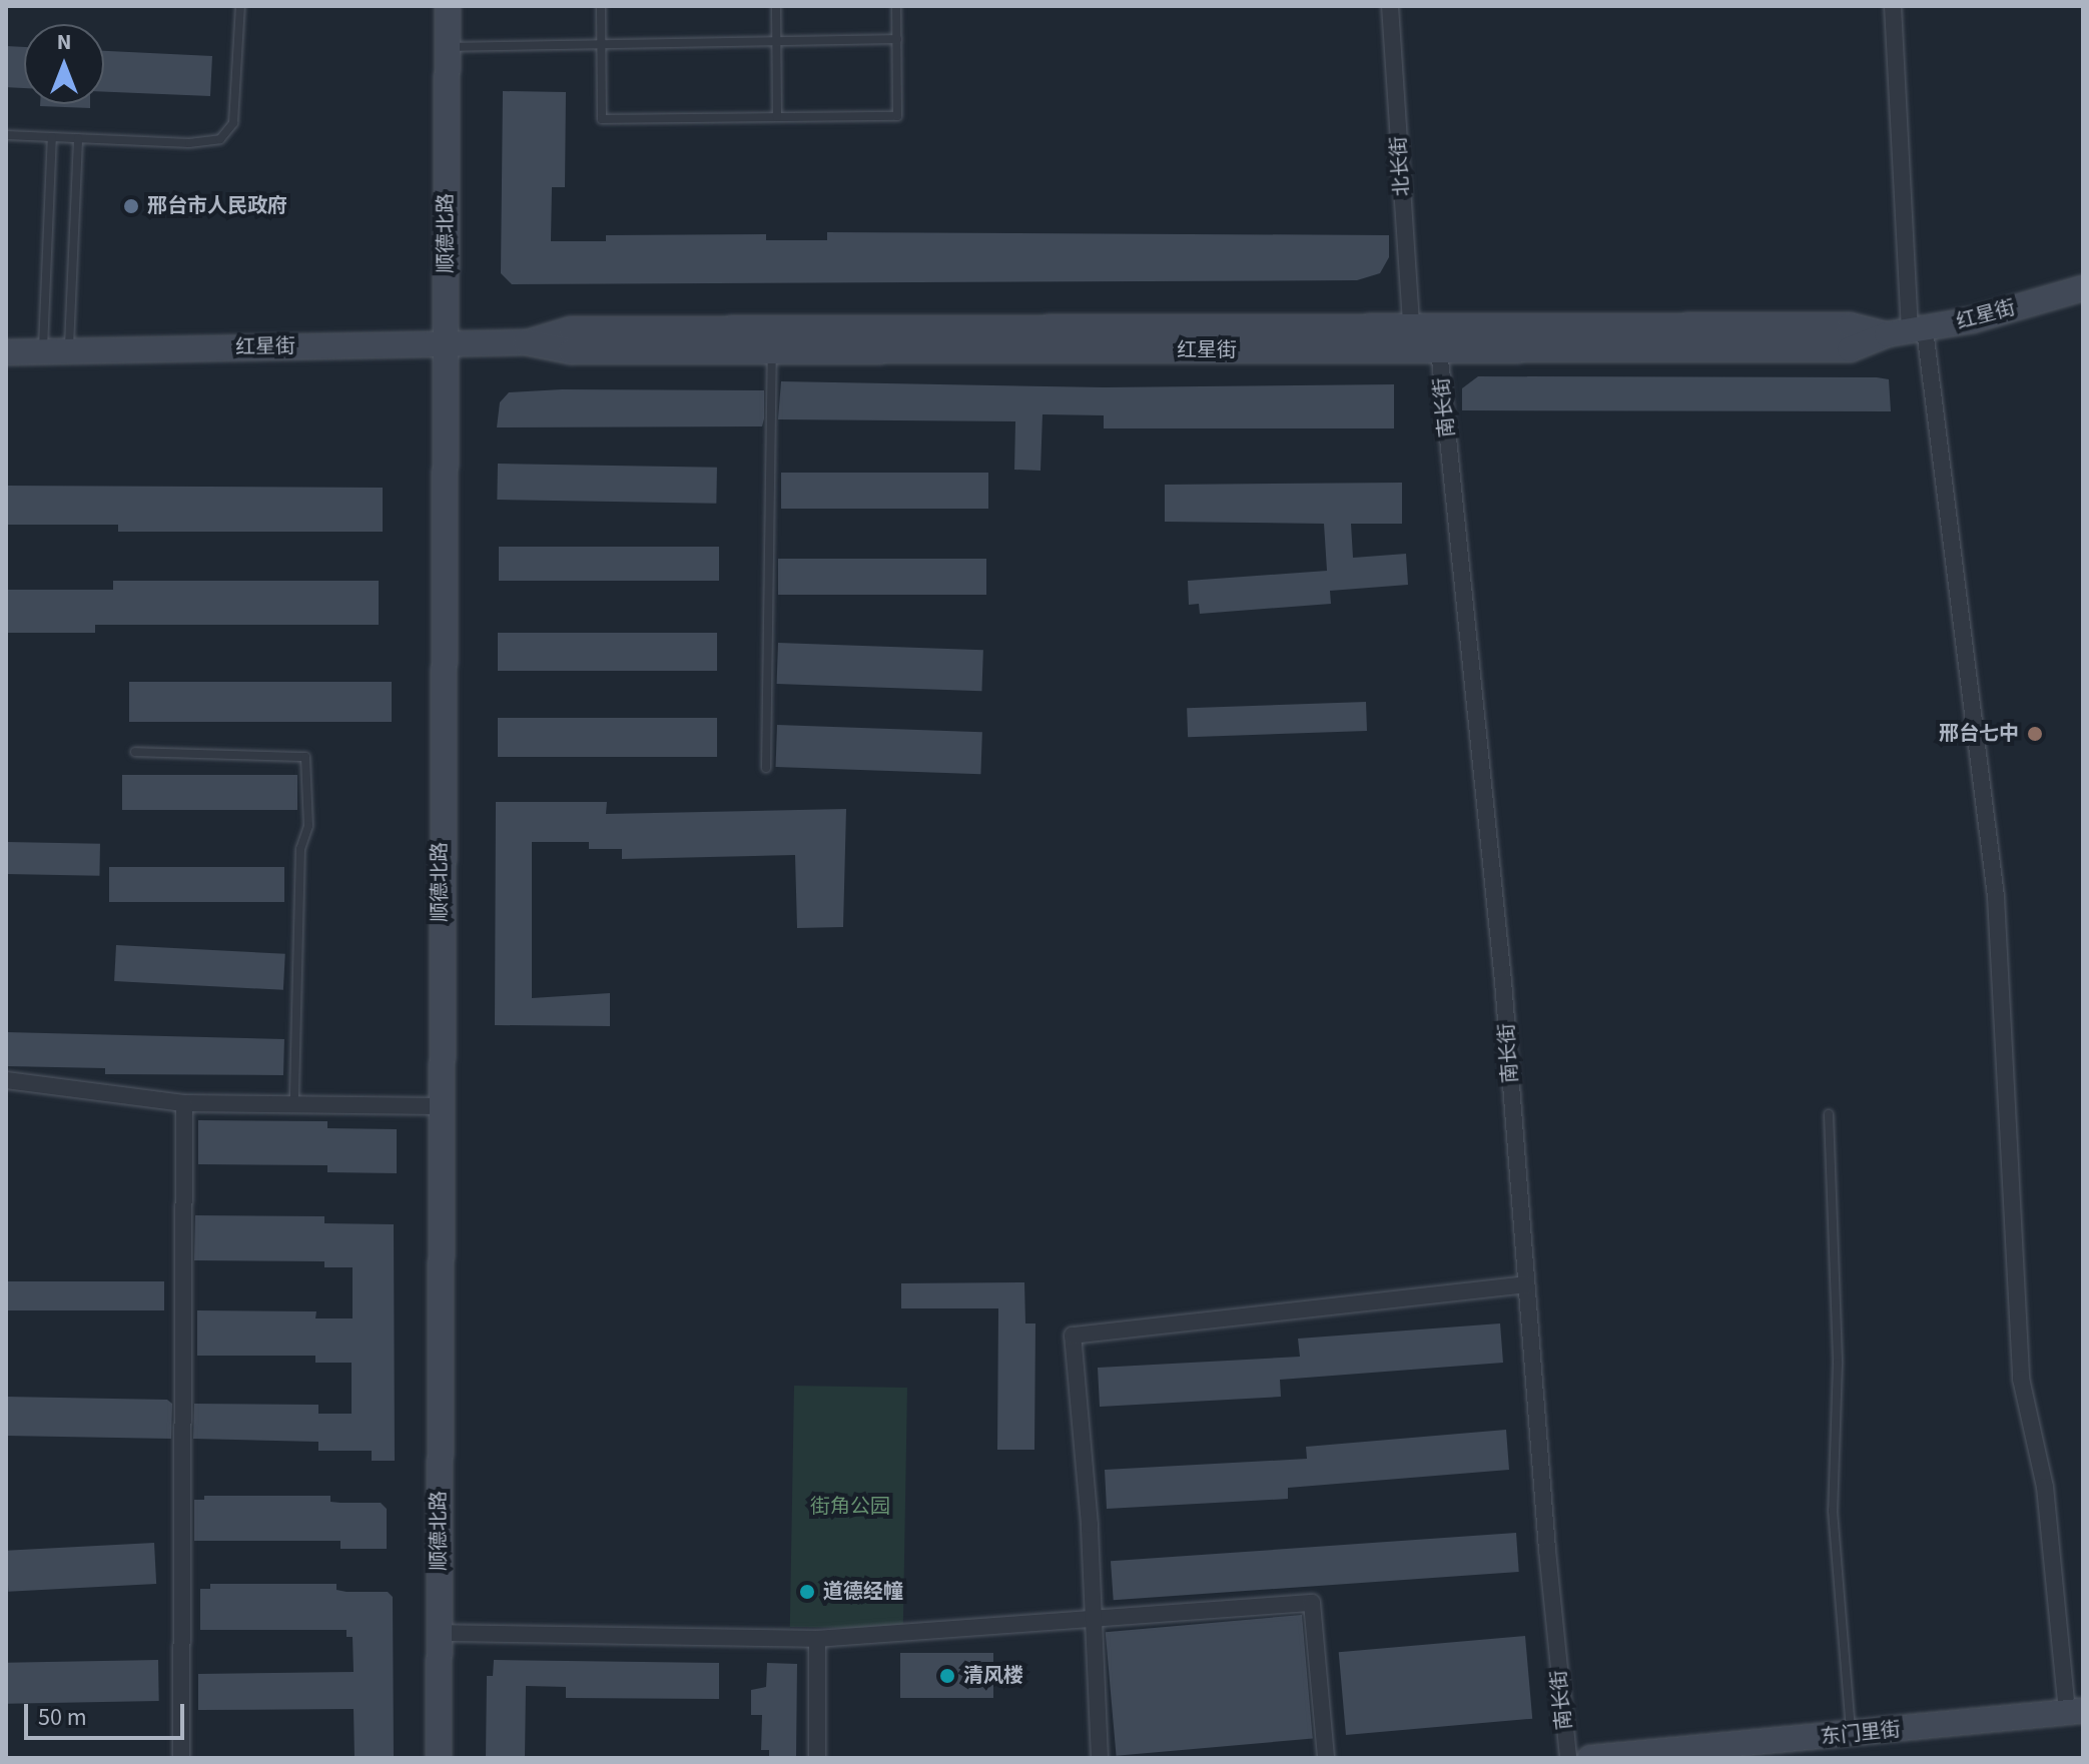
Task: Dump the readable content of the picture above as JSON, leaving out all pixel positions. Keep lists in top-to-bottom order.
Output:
{
  "streets": {
    "street": [
      "北长街",
      "顺德北路",
      "红星街",
      "南长街",
      "东门里街"
    ]
  },
  "crossings": [
    ["北长街", "红星街"],
    ["顺德北路", "红星街"],
    ["红星街", "南长街"]
  ],
  "parks": ["街角公园"],
  "places": [
    "邢台市人民政府",
    "邢台七中",
    "道德经幢",
    "清风楼"
  ],
  "scale_bar": "50 m",
  "north": "top"
}
